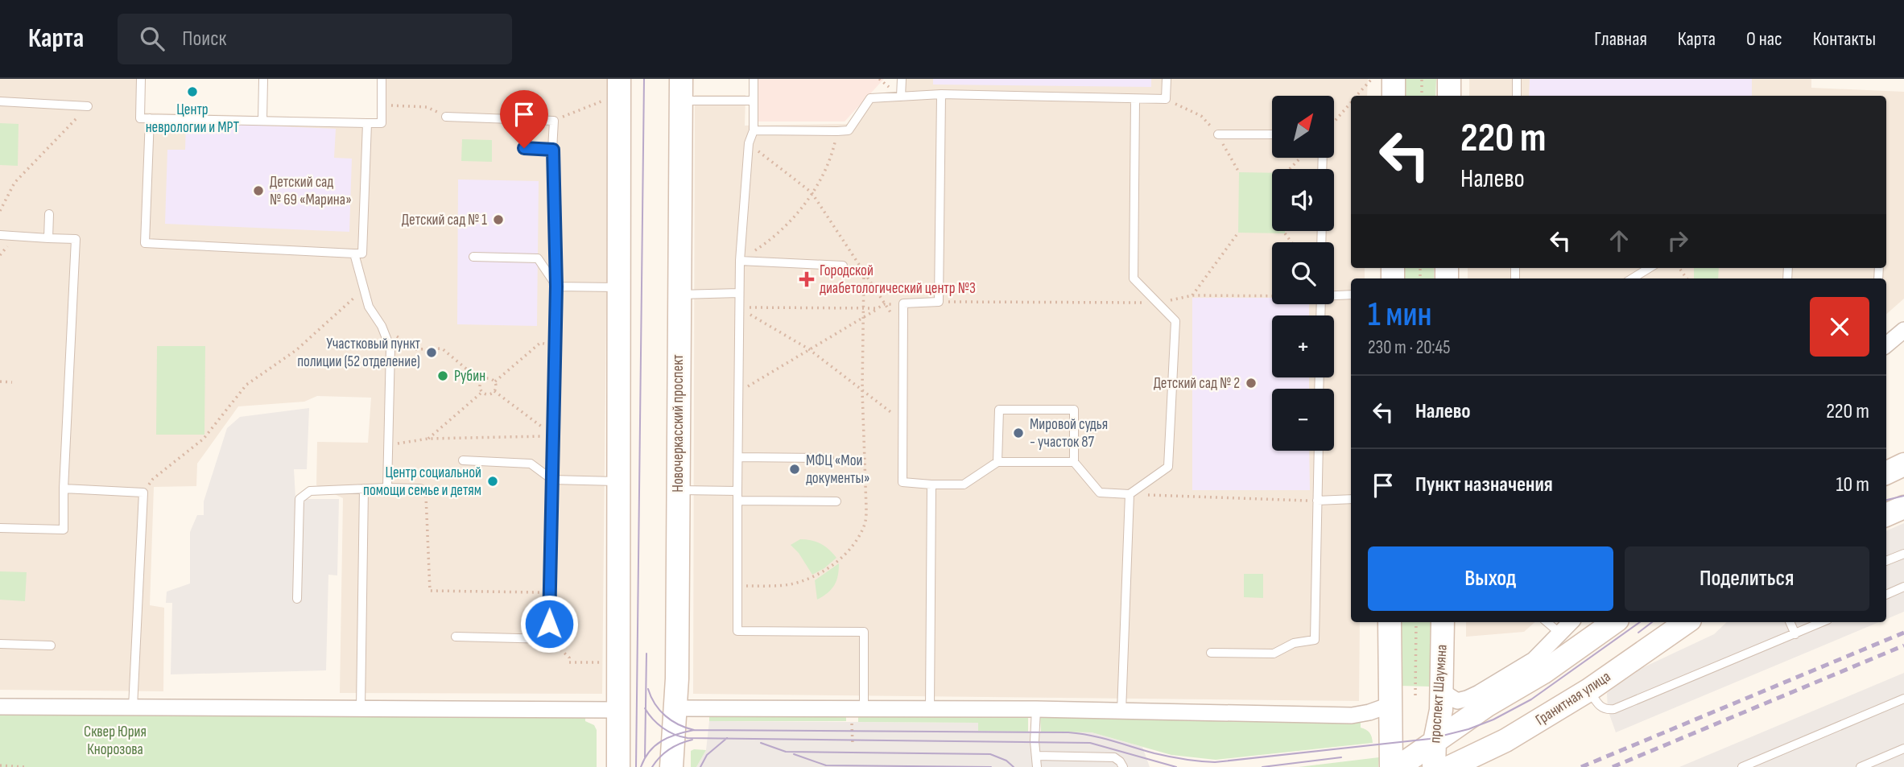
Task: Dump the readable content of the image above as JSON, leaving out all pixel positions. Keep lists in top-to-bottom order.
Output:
{
  "streets": {
    "main road": ["Новочеркасский проспект", "проспект Шаумяна", "Гранитная улица"]
  },
  "parks": ["Сквер Юрия Кнорозова"],
  "places": {
    "other": [
      "Центр неврологии и МРТ",
      "Детский сад № 69 «Марина»",
      "Детский сад № 1",
      "Участковый пункт полиции (52 отделение)",
      "Рубин",
      "Детский сад № 2",
      "Мировой судья - участок 87",
      "МФЦ «Мои документы»",
      "Центр социальной помощи семье и детям"
    ],
    "health": ["Городской диабетологический центр №3"]
  },
  "north": "top right",
  "page": {
    "header": "Карта",
    "search": "Поиск",
    "nav": [
      "Главная",
      "Карта",
      "О нас",
      "Контакты"
    ],
    "map_buttons": ["+", "−"],
    "turn": ["220 m", "Налево"],
    "heading": ["1 мин", "230 m · 20:45"],
    "list": [
      {
        "name": "Налево",
        "value": "220 m"
      },
      {
        "name": "Пункт назначения",
        "value": "10 m"
      }
    ],
    "buttons": ["Выход", "Поделиться"]
  }
}
